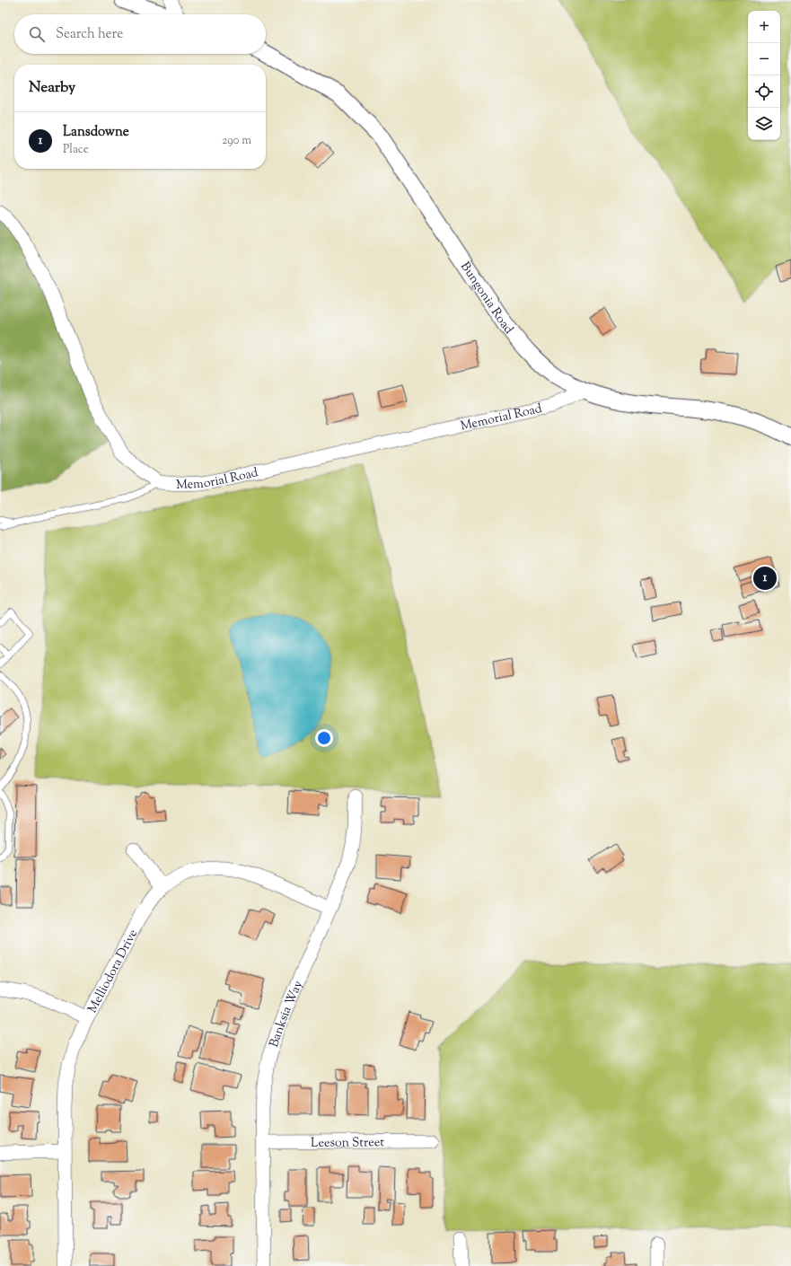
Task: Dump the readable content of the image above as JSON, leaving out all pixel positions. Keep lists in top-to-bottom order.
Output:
{
  "streets": {
    "street": [
      "Bungonia Road",
      "Memorial Road",
      "Melliodora Drive",
      "Banksia Way",
      "Leeson Street"
    ]
  },
  "crossings": [
    ["Bungonia Road", "Memorial Road"],
    ["Melliodora Drive", "Banksia Way"],
    ["Banksia Way", "Leeson Street"]
  ],
  "page": {
    "map_buttons": ["+", "−"],
    "search": "Search here",
    "heading": "Nearby",
    "list": [
      {
        "mark": "1",
        "name": "Lansdowne",
        "note": "Place",
        "value": "290 m"
      }
    ],
    "pins": "1"
  }
}
